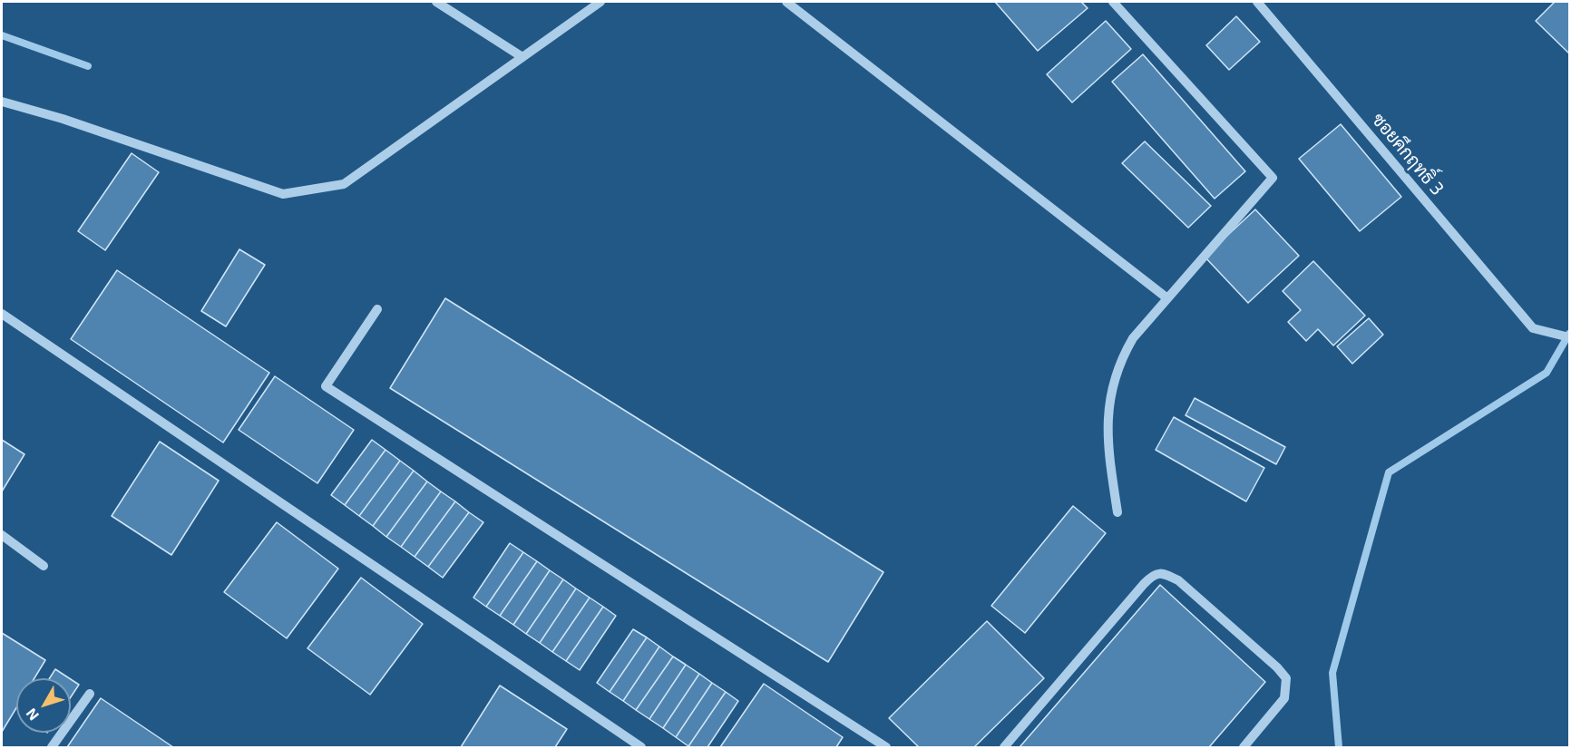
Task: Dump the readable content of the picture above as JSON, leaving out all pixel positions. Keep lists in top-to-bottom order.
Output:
{
  "streets": {
    "street": ["ซอยคึกฤทธิ์ 3"]
  },
  "north": "bottom left"
}
